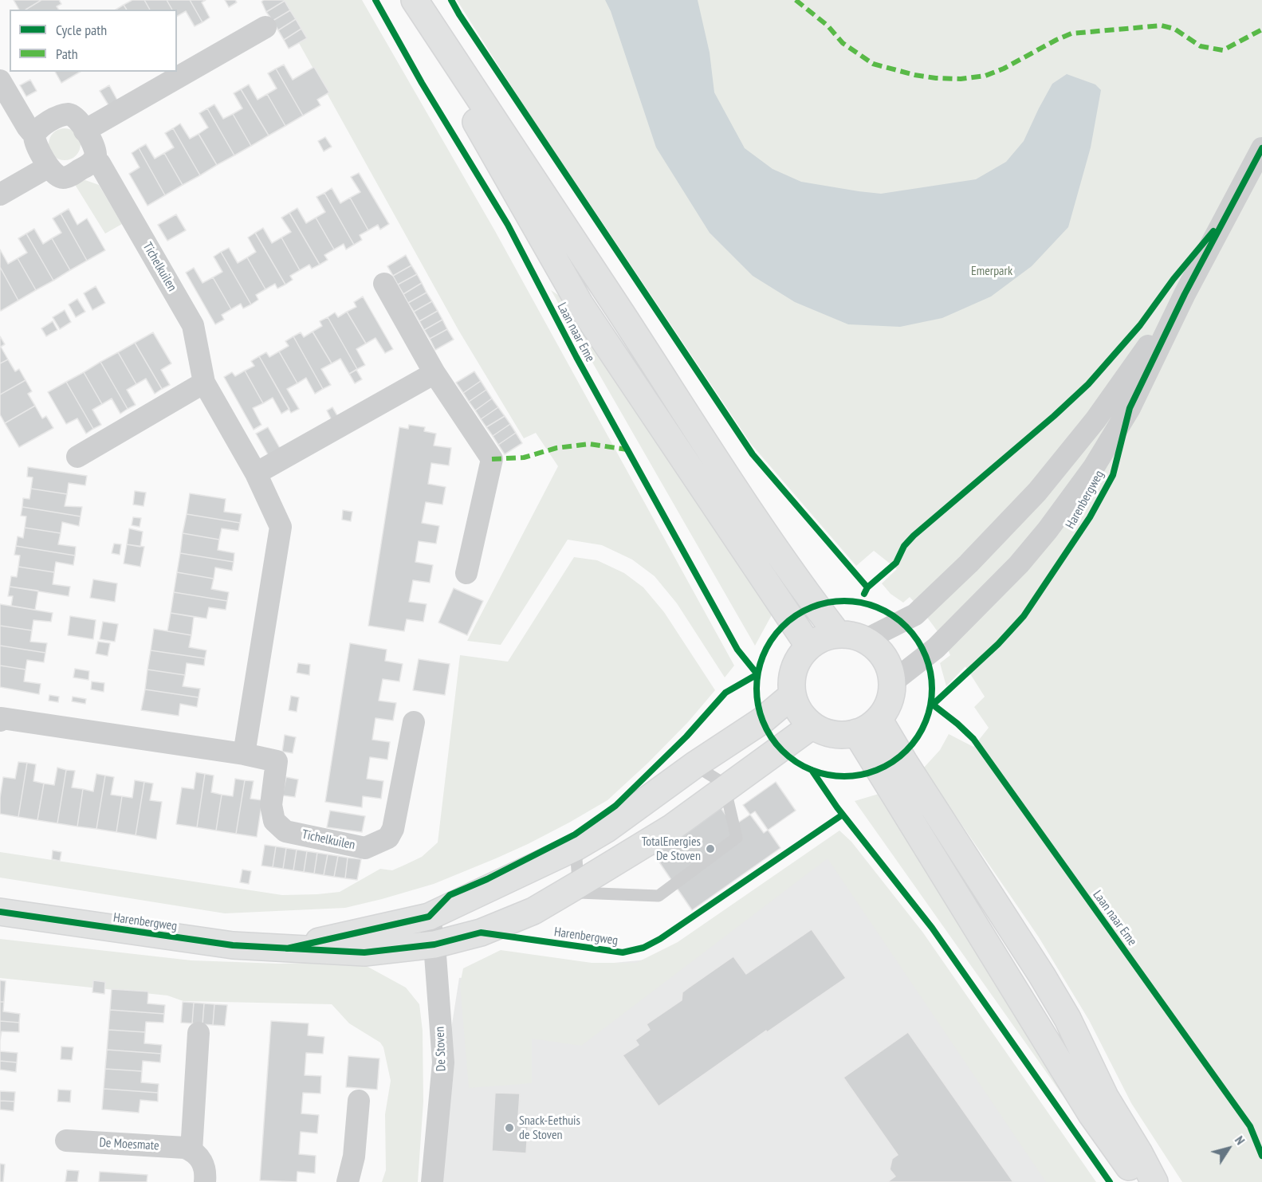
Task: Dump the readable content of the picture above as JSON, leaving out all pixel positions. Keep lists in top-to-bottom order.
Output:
{
  "streets": {
    "street": [
      "Tichelkuilen",
      "Laan naar Eme",
      "Harenbergweg",
      "De Stoven",
      "De Moesmate"
    ]
  },
  "crossings": [
    ["Laan naar Eme", "Harenbergweg"],
    ["Harenbergweg", "De Stoven"]
  ],
  "parks": ["Emerpark"],
  "places": ["TotalEnergies De Stoven", "Snack-Eethuis de Stoven"],
  "legend": ["Cycle path", "Path"],
  "north": "top right"
}
